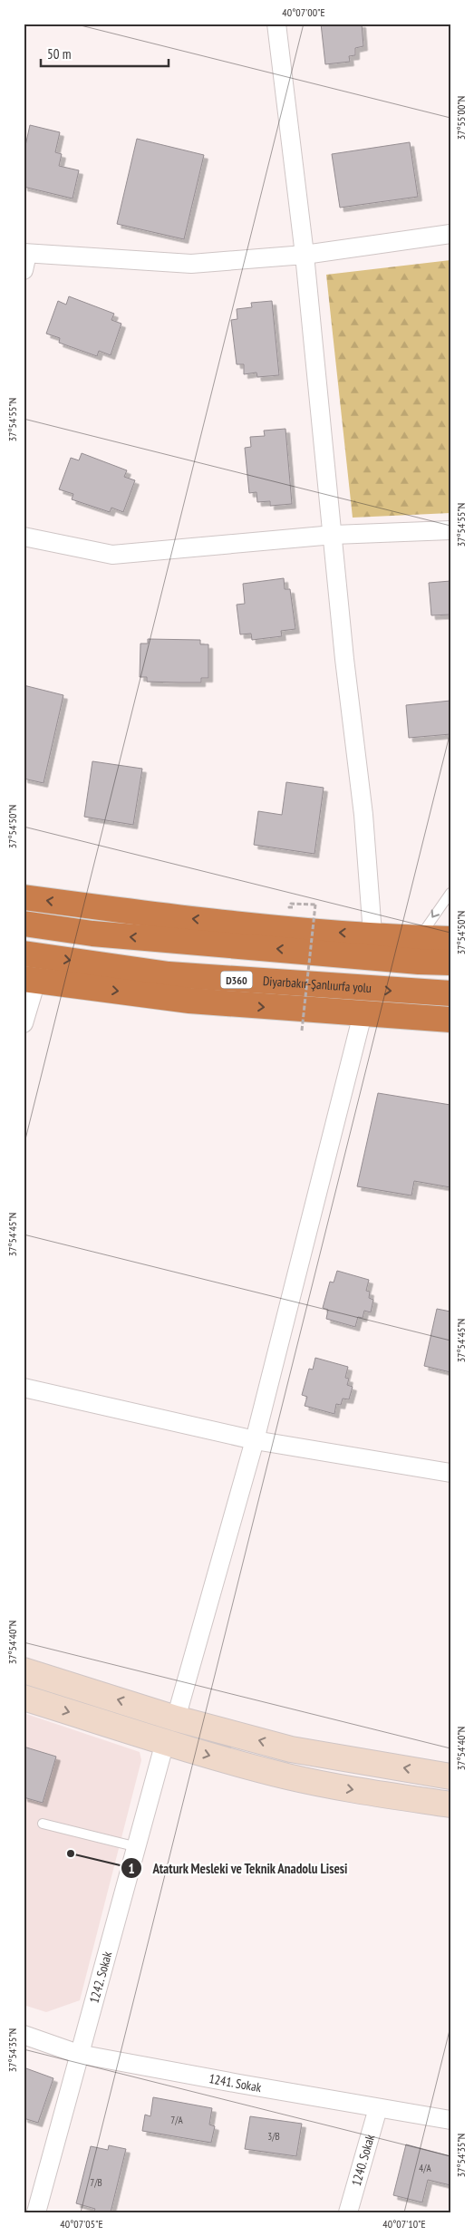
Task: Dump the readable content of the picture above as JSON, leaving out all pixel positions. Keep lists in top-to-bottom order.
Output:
{
  "streets": {
    "highway": ["D360", "Diyarbakır-Şanlıurfa yolu"],
    "street": ["1242. Sokak", "1241. Sokak", "1240. Sokak"]
  },
  "crossings": [
    ["1242. Sokak", "1241. Sokak"],
    ["1241. Sokak", "1240. Sokak"]
  ],
  "places": ["Ataturk Mesleki ve Teknik Anadolu Lisesi"],
  "house_numbers": [
    "7/A",
    "3/B",
    "4/A",
    "7/B"
  ],
  "scale_bar": "50 m",
  "coordinates": [
    "40°07'00\"E",
    "37°55'00\"N",
    "37°54'55\"N",
    "37°54'50\"N",
    "37°54'45\"N",
    "37°54'40\"N",
    "37°54'35\"N",
    "40°07'05\"E",
    "40°07'10\"E"
  ]
}
